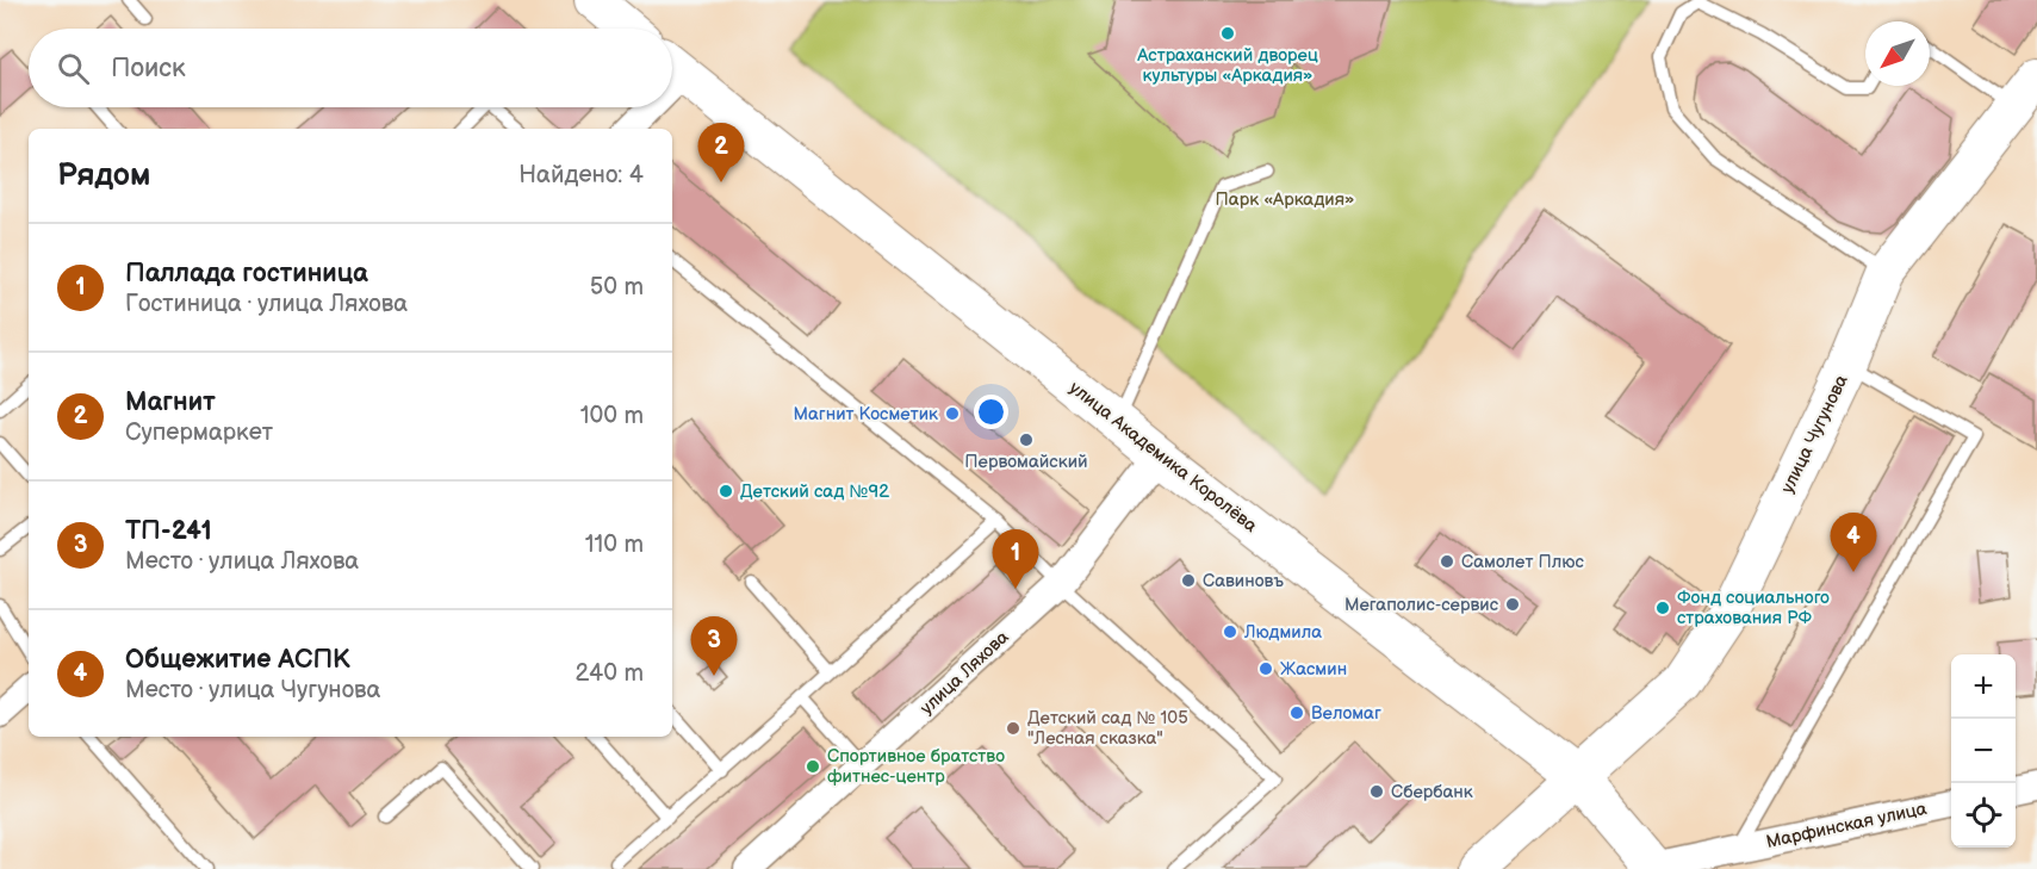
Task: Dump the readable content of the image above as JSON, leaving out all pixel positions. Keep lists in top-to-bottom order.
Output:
{
  "streets": {
    "main road": ["улица Чугунова", "улица Академика Королёва"],
    "street": ["улица Ляхова", "Марфинская улица"]
  },
  "crossings": [
    ["улица Чугунова", "улица Академика Королёва"],
    ["улица Академика Королёва", "улица Ляхова"],
    ["улица Академика Королёва", "Марфинская улица"]
  ],
  "parks": ["Парк «Аркадия»"],
  "places": [
    "Астраханский дворец культуры «Аркадия»",
    "Магнит Косметик",
    "Первомайский",
    "Детский сад №92",
    "Самолет Плюс",
    "Савиновъ",
    "Мегаполис-сервис",
    "Фонд социального страхования РФ",
    "Людмила",
    "Жасмин",
    "Веломаг",
    "Детский сад № 105 \"Лесная сказка\"",
    "Спортивное братство фитнес-центр",
    "Сбербанк"
  ],
  "north": "bottom left",
  "page": {
    "search": "Поиск",
    "pins": [
      "2",
      "4",
      "1",
      "3"
    ],
    "heading": ["Рядом", "Найдено: 4"],
    "list": [
      {
        "mark": "1",
        "name": "Паллада гостиница",
        "note": "Гостиница · улица Ляхова",
        "value": "50 m"
      },
      {
        "mark": "2",
        "name": "Магнит",
        "note": "Супермаркет",
        "value": "100 m"
      },
      {
        "mark": "3",
        "name": "ТП-241",
        "note": "Место · улица Ляхова",
        "value": "110 m"
      },
      {
        "mark": "4",
        "name": "Общежитие АСПК",
        "note": "Место · улица Чугунова",
        "value": "240 m"
      }
    ],
    "map_buttons": ["+", "−"]
  }
}
